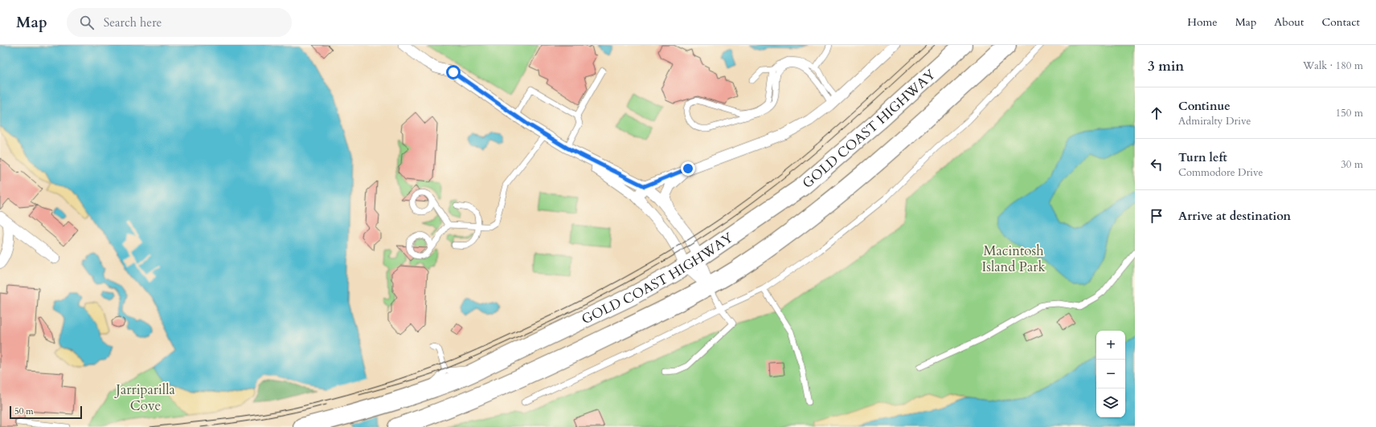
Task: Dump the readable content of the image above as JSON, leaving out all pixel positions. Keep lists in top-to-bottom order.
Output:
{
  "streets": {
    "highway": ["GOLD COAST HIGHWAY"]
  },
  "parks": ["Macintosh Island Park", "Jarriparilla Cove"],
  "scale_bar": "50 m",
  "page": {
    "header": "Map",
    "search": "Search here",
    "nav": [
      "Home",
      "Map",
      "About",
      "Contact"
    ],
    "heading": ["3 min", "Walk · 180 m"],
    "list": [
      ["Continue", "Admiralty Drive", "150 m"],
      ["Turn left", "Commodore Drive", "30 m"],
      "Arrive at destination"
    ],
    "map_buttons": ["+", "−"],
    "scale": "50 m"
  }
}
